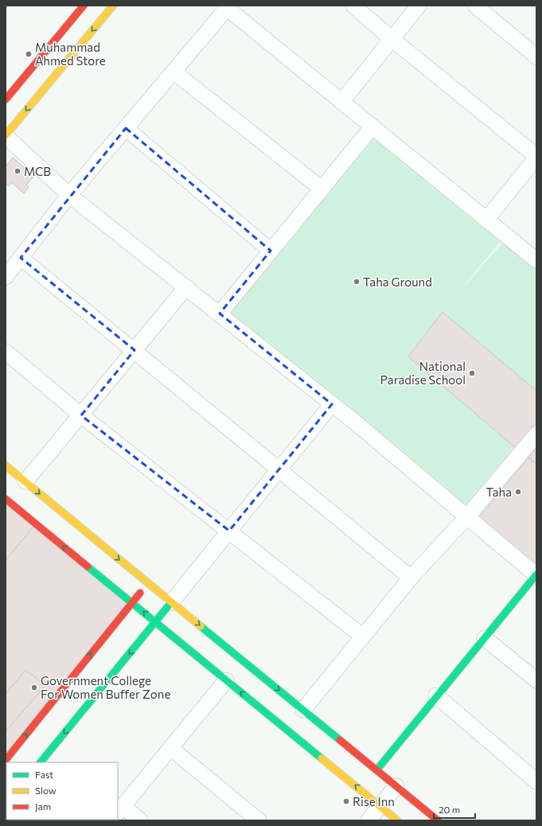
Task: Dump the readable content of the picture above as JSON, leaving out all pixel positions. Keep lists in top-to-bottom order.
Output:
{
  "places": [
    "Muhammad Ahmed Store",
    "MCB",
    "Taha Ground",
    "National Paradise School",
    "Taha",
    "Government College For Women Buffer Zone",
    "Rise Inn"
  ],
  "legend": ["Fast", "Slow", "Jam"],
  "scale_bar": "20 m"
}
